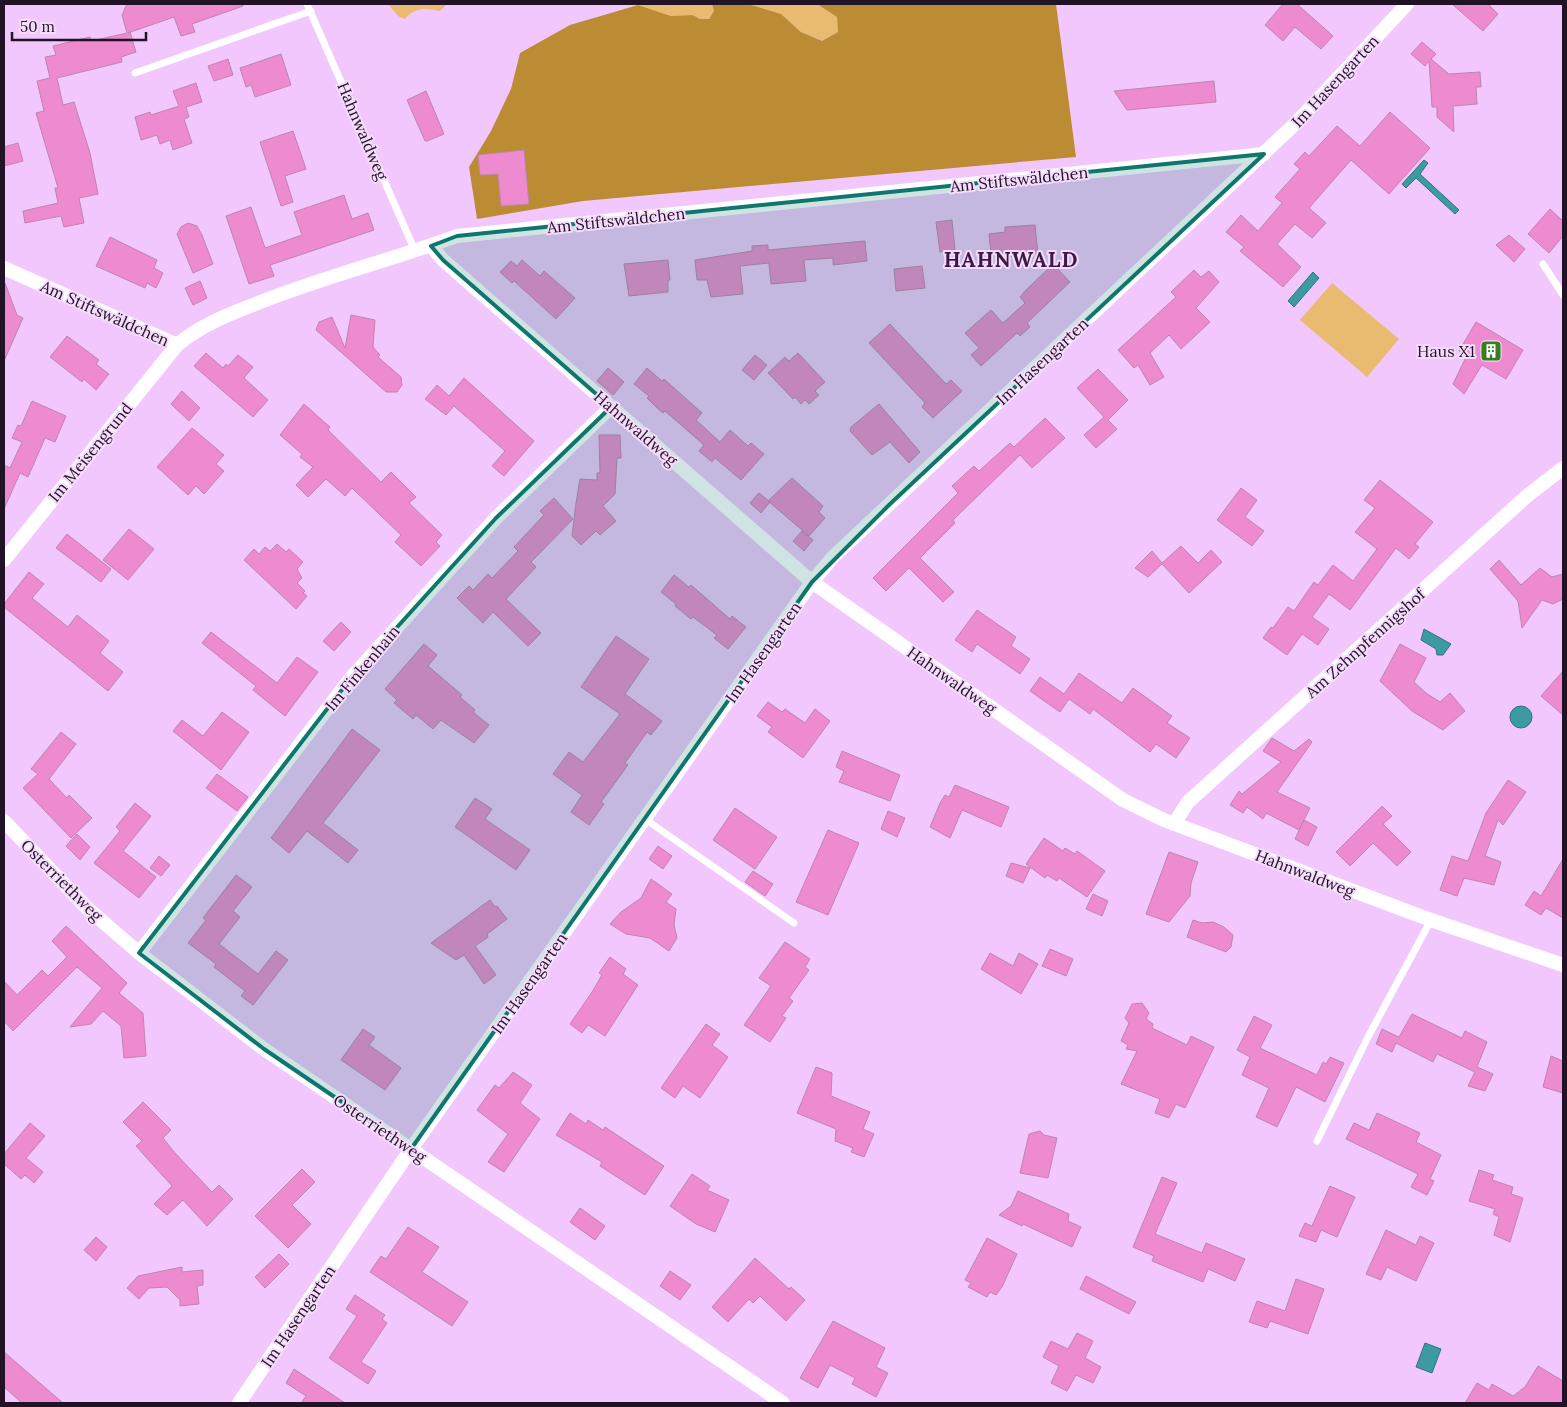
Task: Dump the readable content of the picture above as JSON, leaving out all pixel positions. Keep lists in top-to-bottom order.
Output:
{
  "streets": {
    "street": [
      "Im Hasengarten",
      "Hahnwaldweg",
      "Am Stiftswäldchen",
      "Im Meisengrund",
      "Am Zehnpfennigshof",
      "Im Finkenhain",
      "Osterriethweg"
    ]
  },
  "crossings": [
    ["Im Hasengarten", "Hahnwaldweg"],
    ["Im Hasengarten", "Am Stiftswäldchen"],
    ["Im Hasengarten", "Osterriethweg"],
    ["Hahnwaldweg", "Am Stiftswäldchen"],
    ["Hahnwaldweg", "Am Zehnpfennigshof"],
    ["Hahnwaldweg", "Im Finkenhain"],
    ["Am Stiftswäldchen", "Im Meisengrund"],
    ["Im Finkenhain", "Osterriethweg"]
  ],
  "districts": ["HAHNWALD"],
  "places": {
    "building": ["Haus X1"]
  },
  "scale_bar": "50 m"
}
